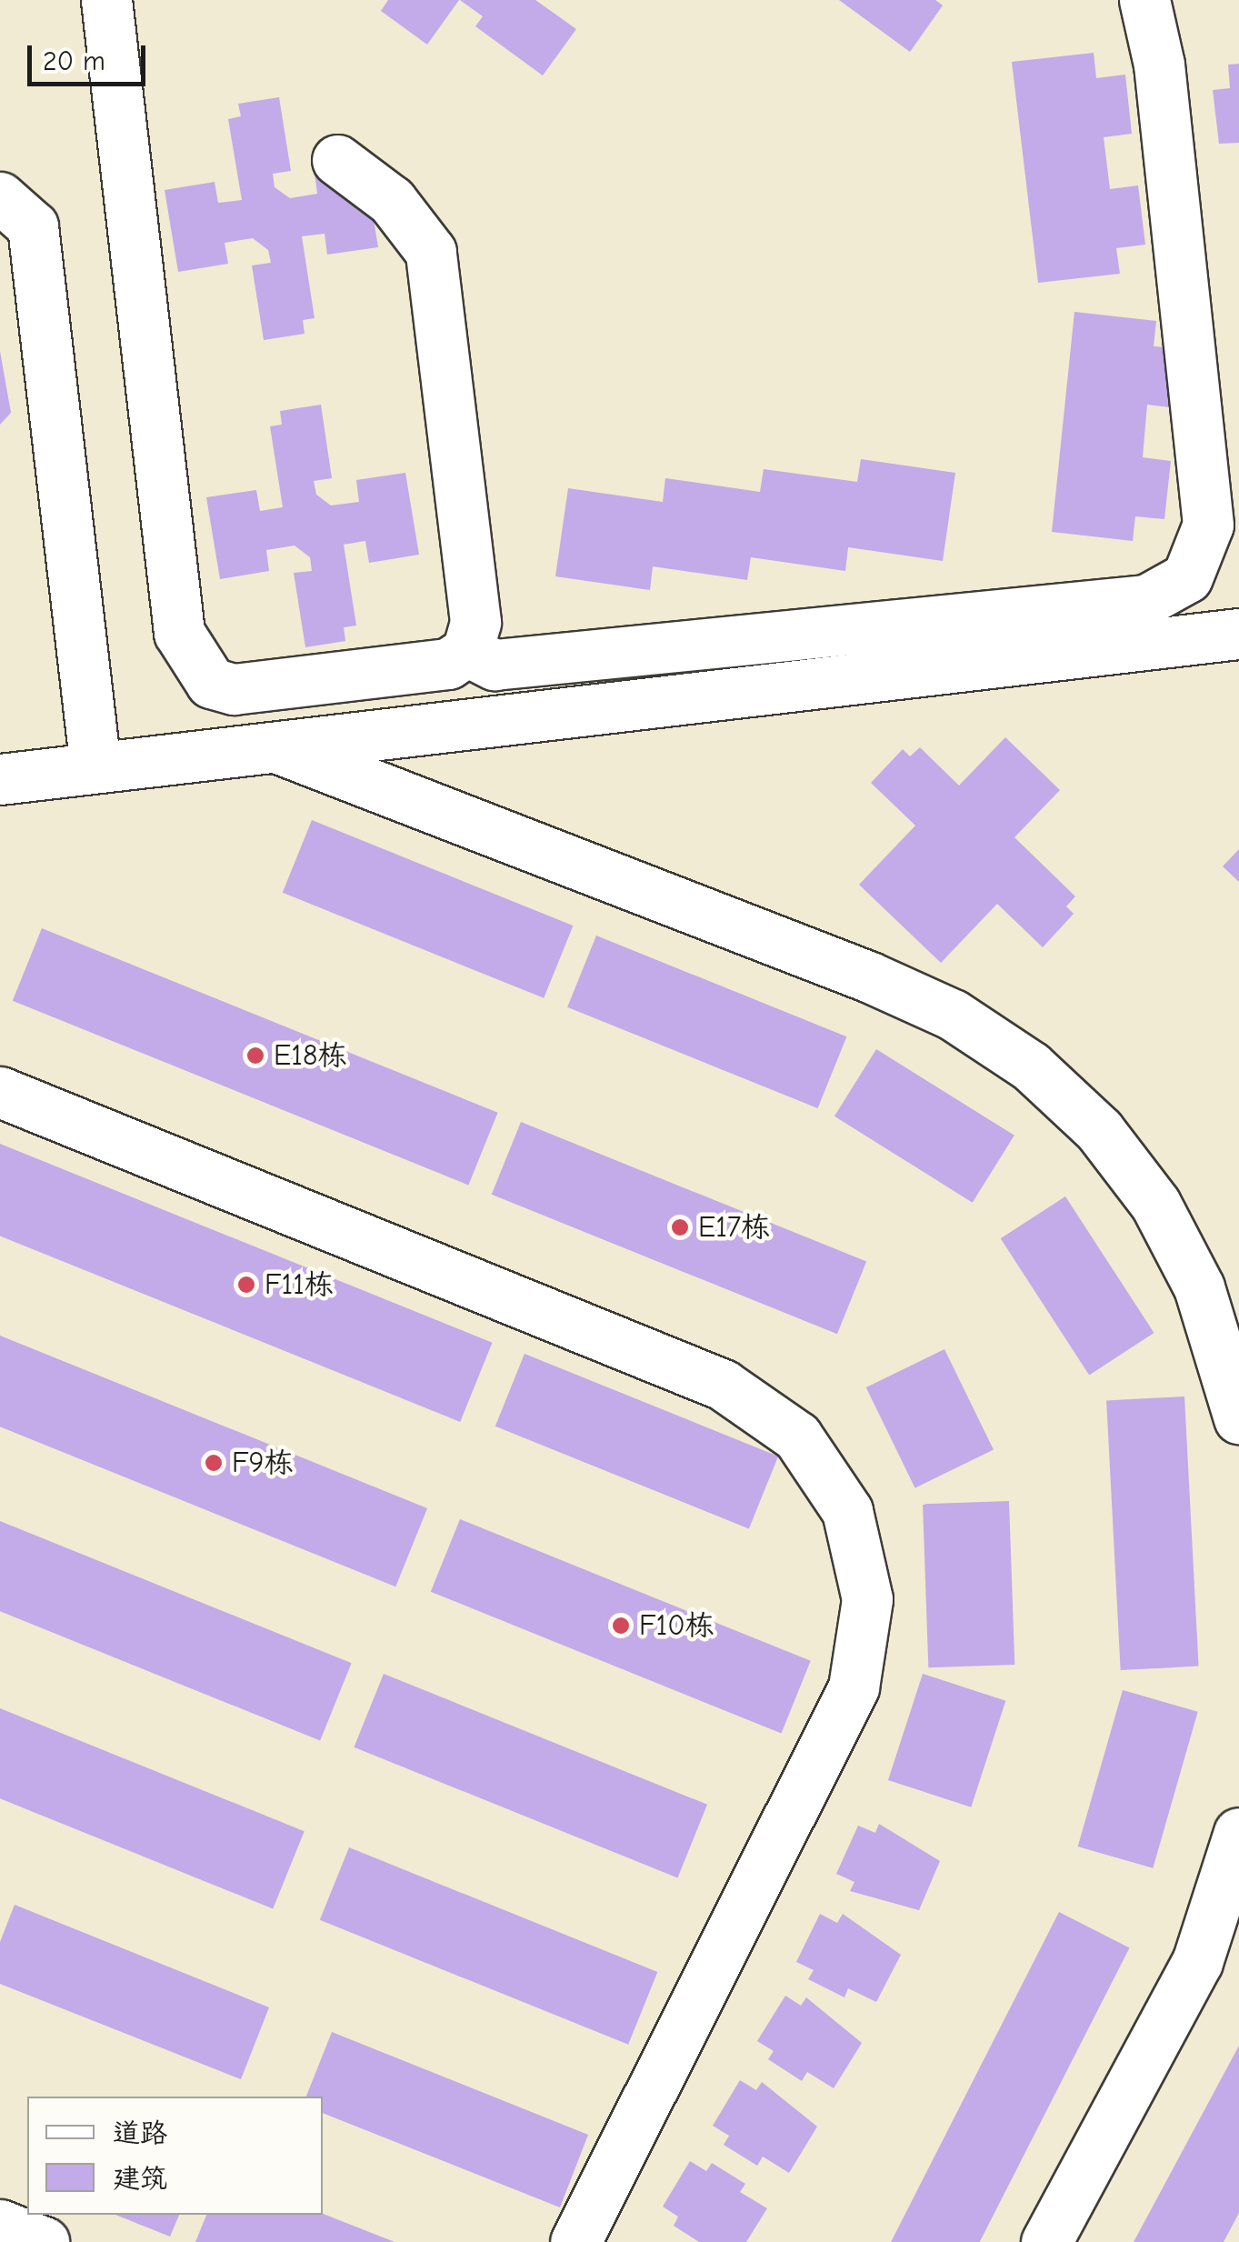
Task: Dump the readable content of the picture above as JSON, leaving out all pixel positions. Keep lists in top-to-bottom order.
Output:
{
  "places": [
    "E18栋",
    "E17栋",
    "F11栋",
    "F9栋",
    "F10栋"
  ],
  "legend": ["道路", "建筑"],
  "scale_bar": "20 m"
}
